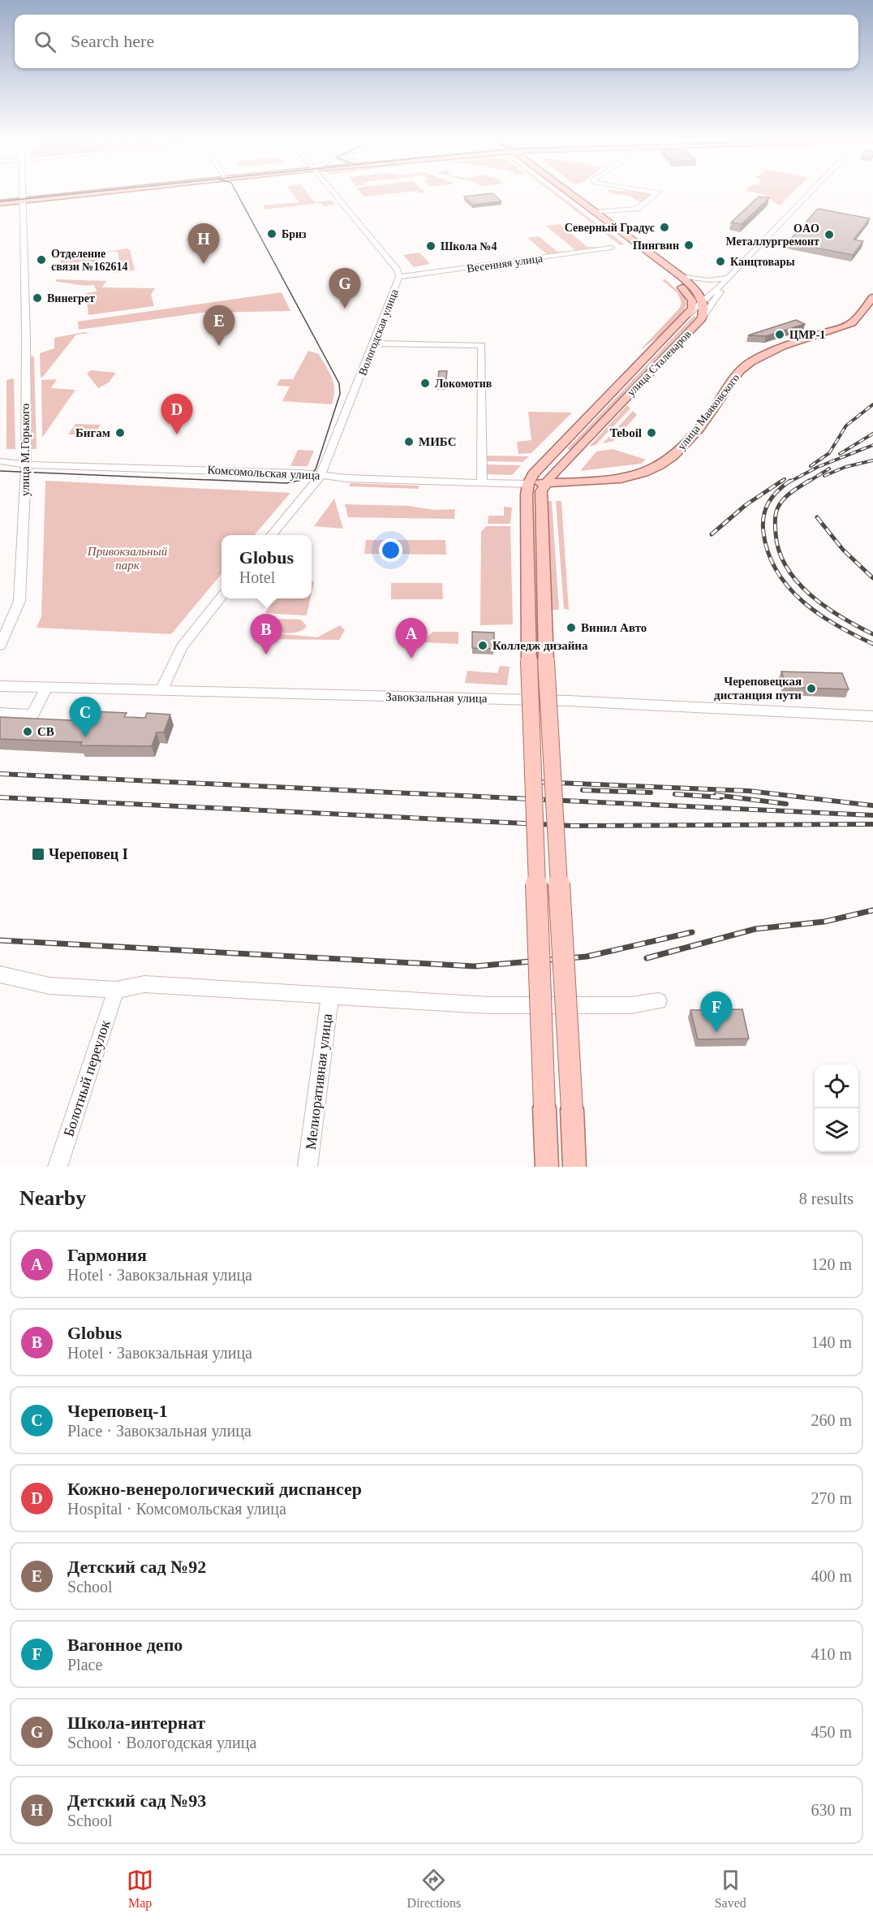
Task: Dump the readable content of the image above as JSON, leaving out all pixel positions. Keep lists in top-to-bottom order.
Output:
{
  "streets": {
    "main road": ["улица Сталеваров", "улица Маяковского"],
    "street": [
      "Весенняя улица",
      "Вологодская улица",
      "улица М.Горького",
      "Комсомольская улица",
      "Завокзальная улица",
      "Болотный переулок",
      "Мелиоративная улица"
    ]
  },
  "crossings": [
    ["Весенняя улица", "Вологодская улица"],
    ["Вологодская улица", "Комсомольская улица"],
    ["улица Сталеваров", "улица Маяковского"],
    ["улица Сталеваров", "Комсомольская улица"],
    ["улица Маяковского", "Комсомольская улица"],
    ["улица М.Горького", "Комсомольская улица"]
  ],
  "parks": ["Привокзальный парк"],
  "places": {
    "other": [
      "Северный Градус",
      "Бриз",
      "OAO Металлургремонт",
      "Пингвин",
      "Школа №4",
      "Отделение связи №162614",
      "Канцтовары",
      "Винегрет",
      "ЦМР-1",
      "Локомотив",
      "Бигам",
      "Teboil",
      "МИБС",
      "Винил Авто",
      "Колледж дизайна",
      "Череповецкая дистанция пути",
      "СВ"
    ],
    "transit": ["Череповец I"]
  },
  "page": {
    "search": "Search here",
    "pins": [
      "H",
      "G",
      "E",
      "D",
      "B",
      "A",
      "C",
      "F"
    ],
    "popup": ["Globus", "Hotel"],
    "heading": ["Nearby", "8 results"],
    "list": [
      {
        "mark": "A",
        "name": "Гармония",
        "note": "Hotel · Завокзальная улица",
        "value": "120 m"
      },
      {
        "mark": "B",
        "name": "Globus",
        "note": "Hotel · Завокзальная улица",
        "value": "140 m"
      },
      {
        "mark": "C",
        "name": "Череповец-1",
        "note": "Place · Завокзальная улица",
        "value": "260 m"
      },
      {
        "mark": "D",
        "name": "Кожно-венерологический диспансер",
        "note": "Hospital · Комсомольская улица",
        "value": "270 m"
      },
      {
        "mark": "E",
        "name": "Детский сад №92",
        "note": "School",
        "value": "400 m"
      },
      {
        "mark": "F",
        "name": "Вагонное депо",
        "note": "Place",
        "value": "410 m"
      },
      {
        "mark": "G",
        "name": "Школа-интернат",
        "note": "School · Вологодская улица",
        "value": "450 m"
      },
      {
        "mark": "H",
        "name": "Детский сад №93",
        "note": "School",
        "value": "630 m"
      }
    ],
    "nav": ["Map", "Directions", "Saved"]
  }
}
